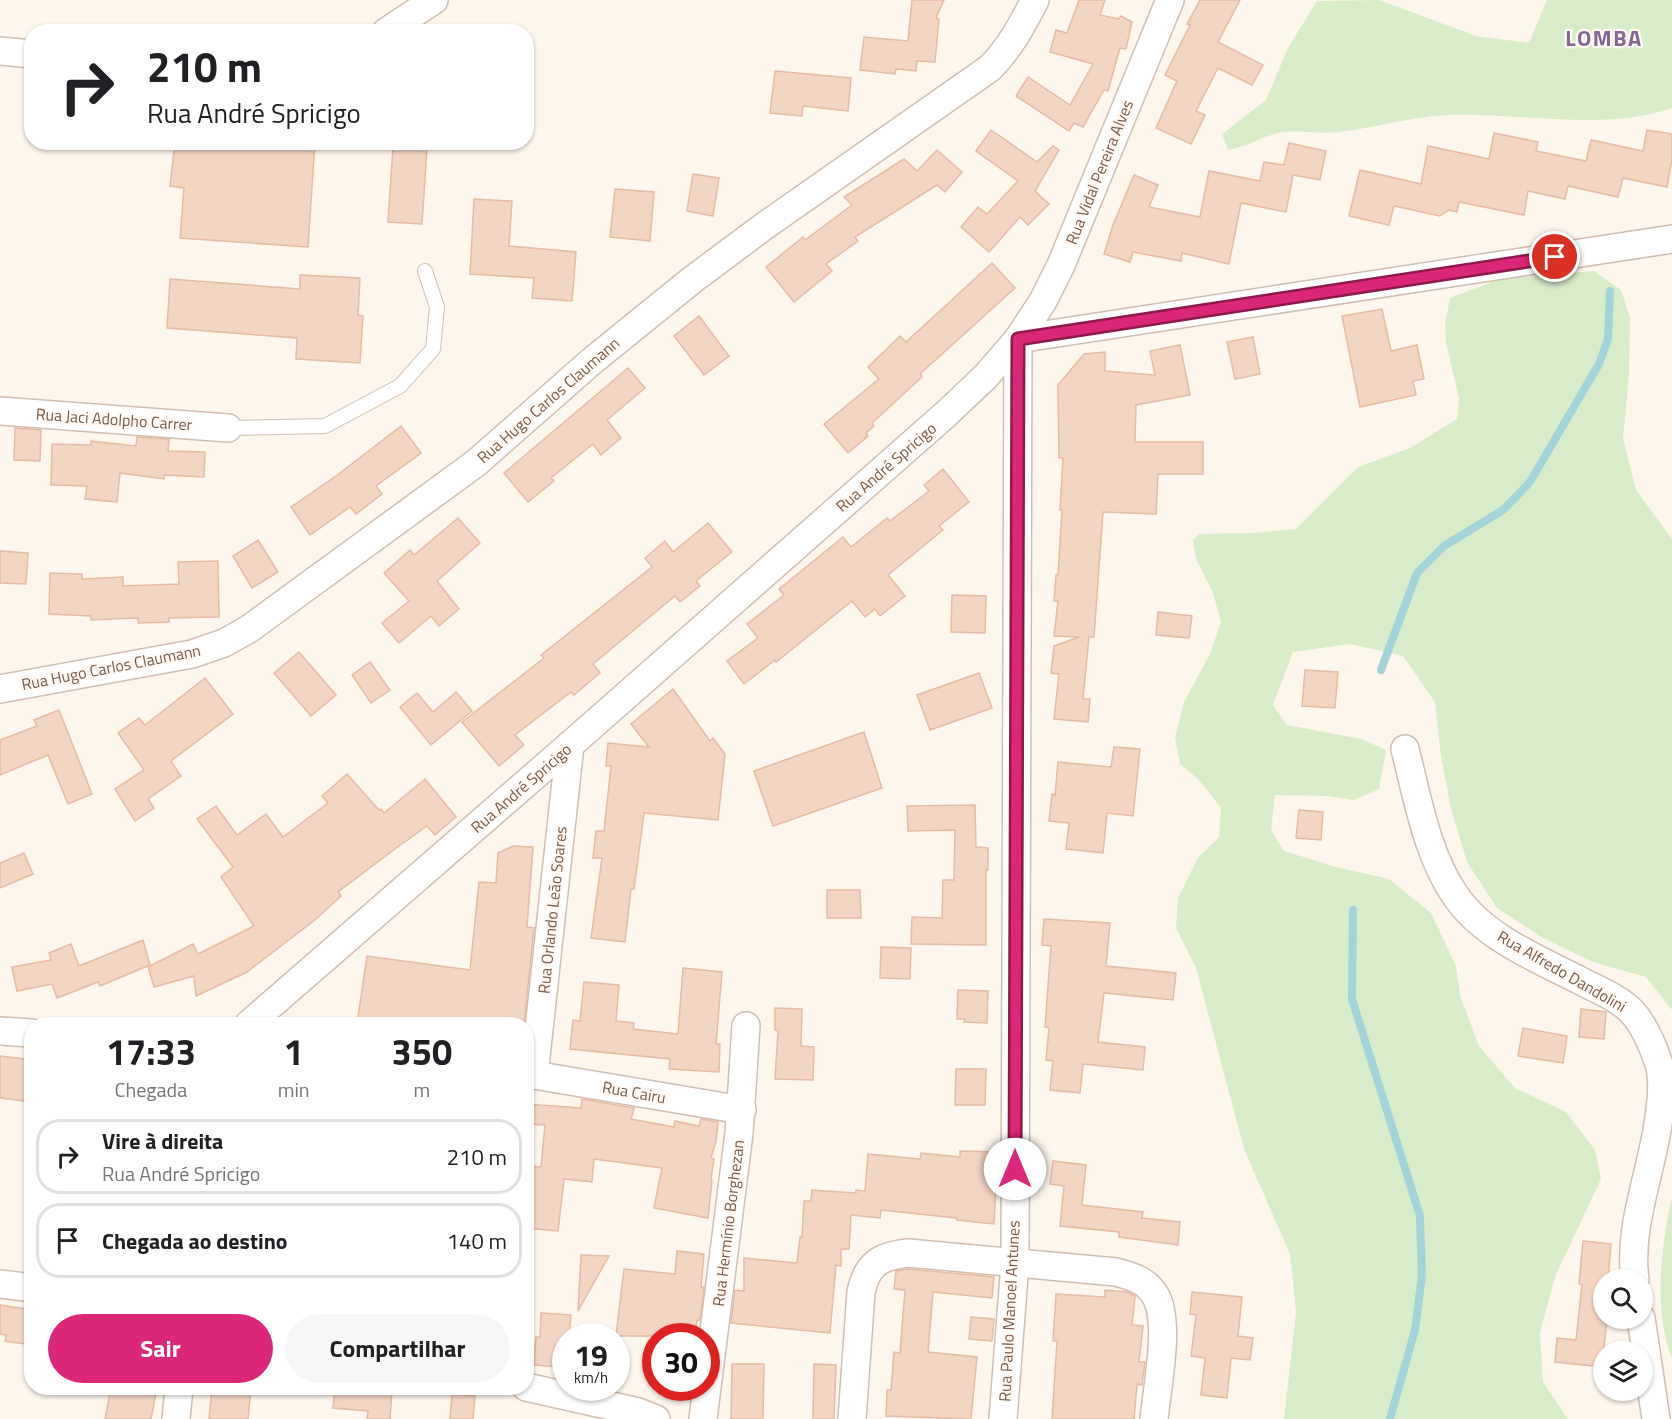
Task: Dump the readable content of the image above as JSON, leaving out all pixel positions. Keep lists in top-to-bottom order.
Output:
{
  "streets": {
    "street": [
      "Rua Vidal Pereira Alves",
      "Rua Hugo Carlos Claumann",
      "Rua Jaci Adolpho Carrer",
      "Rua André Spricigo",
      "Rua Orlando Leão Soares",
      "Rua Alfredo Dandolini",
      "Rua Cairu",
      "Rua Hermínio Borghezan",
      "Rua Paulo Manoel Antunes"
    ]
  },
  "crossings": [
    ["Rua Vidal Pereira Alves", "Rua André Spricigo"],
    ["Rua Vidal Pereira Alves", "Rua Paulo Manoel Antunes"],
    ["Rua André Spricigo", "Rua Orlando Leão Soares"],
    ["Rua André Spricigo", "Rua Paulo Manoel Antunes"],
    ["Rua Cairu", "Rua Hermínio Borghezan"]
  ],
  "districts": ["LOMBA"],
  "page": {
    "turn": ["210 m", "Rua André Spricigo"],
    "eta": [
      "17:33",
      "Chegada",
      "1",
      "min",
      "350",
      "m"
    ],
    "list": [
      {
        "name": "Vire à direita",
        "note": "Rua André Spricigo",
        "value": "210 m"
      },
      {
        "name": "Chegada ao destino",
        "value": "140 m"
      }
    ],
    "buttons": ["Sair", "Compartilhar"],
    "speed": "19 km/h",
    "limit": "30"
  }
}
